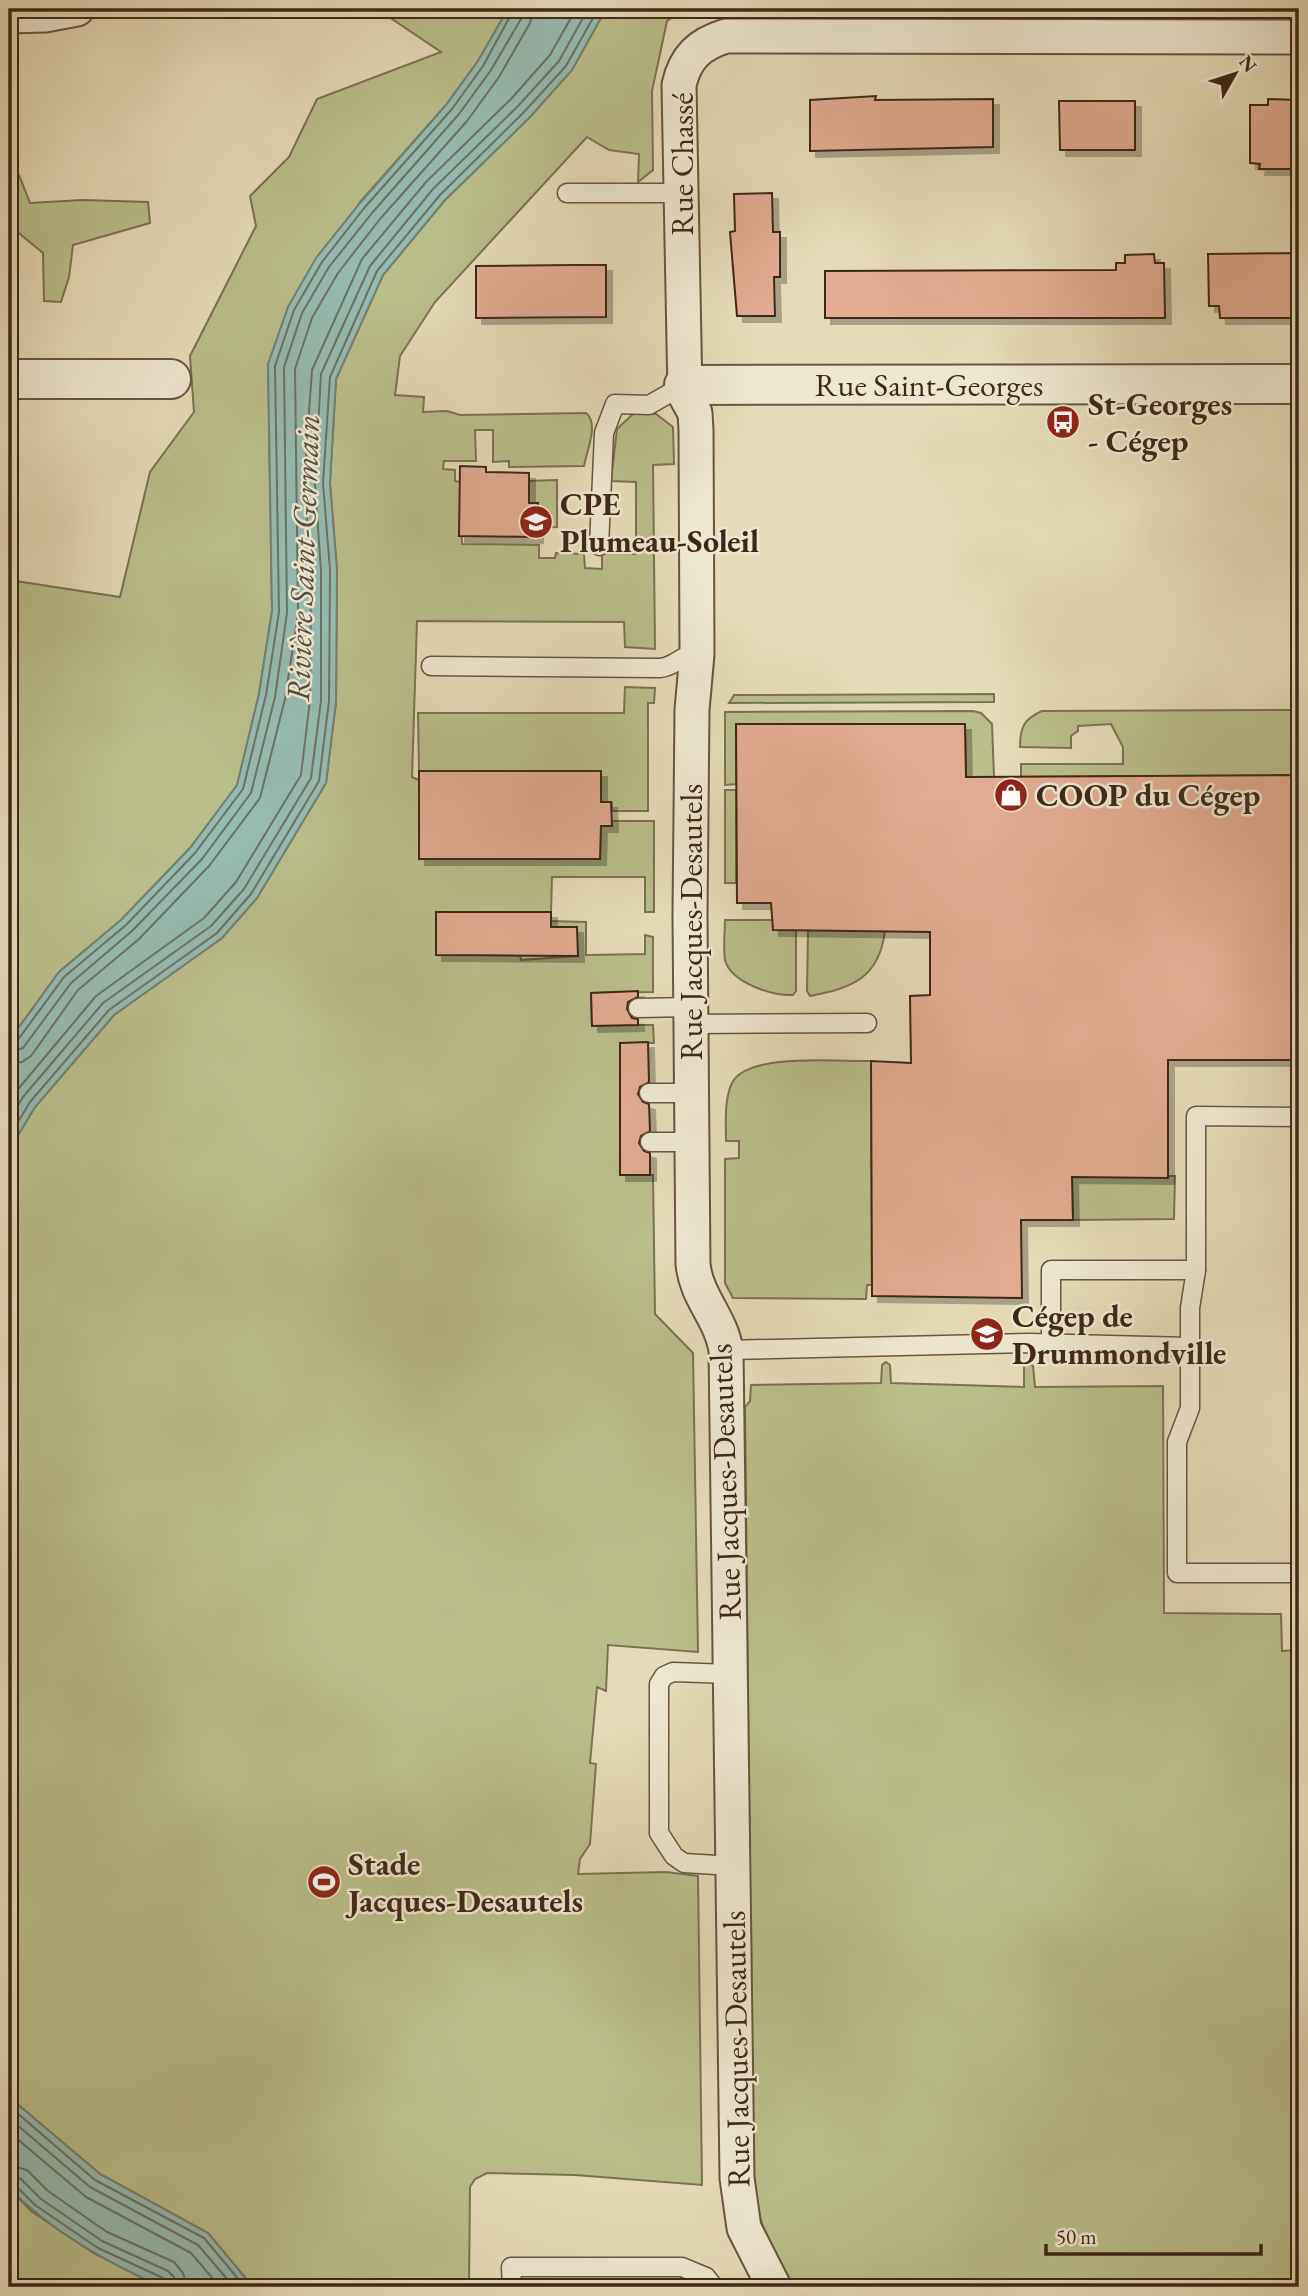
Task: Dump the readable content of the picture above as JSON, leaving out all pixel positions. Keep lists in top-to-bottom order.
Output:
{
  "streets": {
    "street": ["Rue Chassé", "Rue Saint-Georges", "Rue Jacques-Desautels"]
  },
  "crossings": [
    ["Rue Chassé", "Rue Saint-Georges"],
    ["Rue Chassé", "Rue Jacques-Desautels"],
    ["Rue Saint-Georges", "Rue Jacques-Desautels"]
  ],
  "water": ["Rivière Saint-Germain"],
  "places": {
    "bus stop": ["St-Georges - Cégep"],
    "school or university": ["CPE Plumeau-Soleil", "Cégep de Drummondville"],
    "shop": ["COOP du Cégep"],
    "sports": ["Stade Jacques-Desautels"]
  },
  "scale_bar": "50 m",
  "north": "top right"
}
